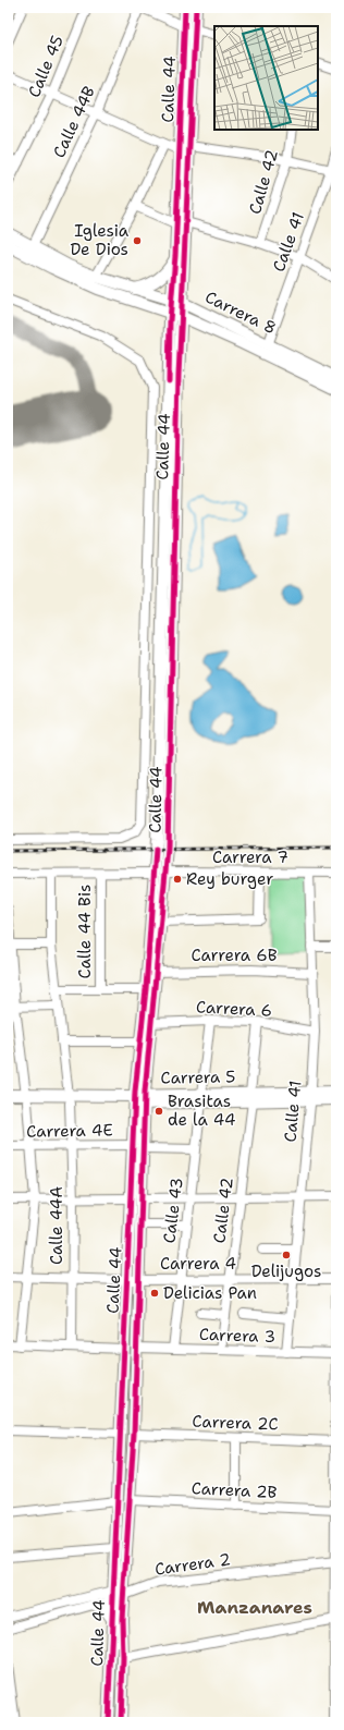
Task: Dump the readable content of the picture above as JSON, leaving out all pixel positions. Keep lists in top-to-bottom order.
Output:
{
  "streets": {
    "main road": ["Calle 44", "Carrera 8", "Carrera 5"],
    "street": [
      "Calle 45",
      "Calle 44B",
      "Calle 42",
      "Calle 41",
      "Carrera 7",
      "Calle 44 Bis",
      "Carrera 6B",
      "Carrera 6",
      "Carrera 4E",
      "Calle 43",
      "Calle 44A",
      "Carrera 4",
      "Carrera 3",
      "Carrera 2C",
      "Carrera 2B",
      "Carrera 2"
    ]
  },
  "crossings": [
    ["Calle 44", "Carrera 8"],
    ["Calle 44", "Carrera 7"],
    ["Calle 44", "Carrera 6B"],
    ["Calle 44", "Carrera 6"],
    ["Calle 44", "Carrera 5"],
    ["Calle 44", "Carrera 4E"],
    ["Calle 44", "Carrera 4"],
    ["Calle 44", "Carrera 3"],
    ["Calle 44", "Carrera 2C"],
    ["Calle 44", "Carrera 2B"],
    ["Calle 44", "Carrera 2"],
    ["Calle 44B", "Carrera 8"],
    ["Calle 42", "Carrera 6"],
    ["Calle 42", "Carrera 5"],
    ["Calle 42", "Carrera 4"],
    ["Calle 42", "Carrera 3"],
    ["Calle 41", "Carrera 8"],
    ["Calle 41", "Carrera 7"],
    ["Calle 41", "Carrera 6B"],
    ["Calle 41", "Carrera 6"],
    ["Calle 41", "Carrera 5"],
    ["Calle 41", "Carrera 4"],
    ["Calle 41", "Carrera 3"],
    ["Carrera 7", "Calle 44 Bis"],
    ["Carrera 7", "Calle 44A"],
    ["Carrera 6", "Calle 43"],
    ["Carrera 5", "Calle 43"],
    ["Carrera 5", "Calle 44A"],
    ["Carrera 4E", "Calle 43"],
    ["Carrera 4E", "Calle 44A"],
    ["Calle 43", "Carrera 4"],
    ["Calle 43", "Carrera 3"],
    ["Calle 44A", "Carrera 4"]
  ],
  "districts": ["Manzanares"],
  "places": [
    "Iglesia De Dios",
    "Rey burger",
    "Brasitas de la 44",
    "Delijugos",
    "Delicias Pan"
  ]
}
